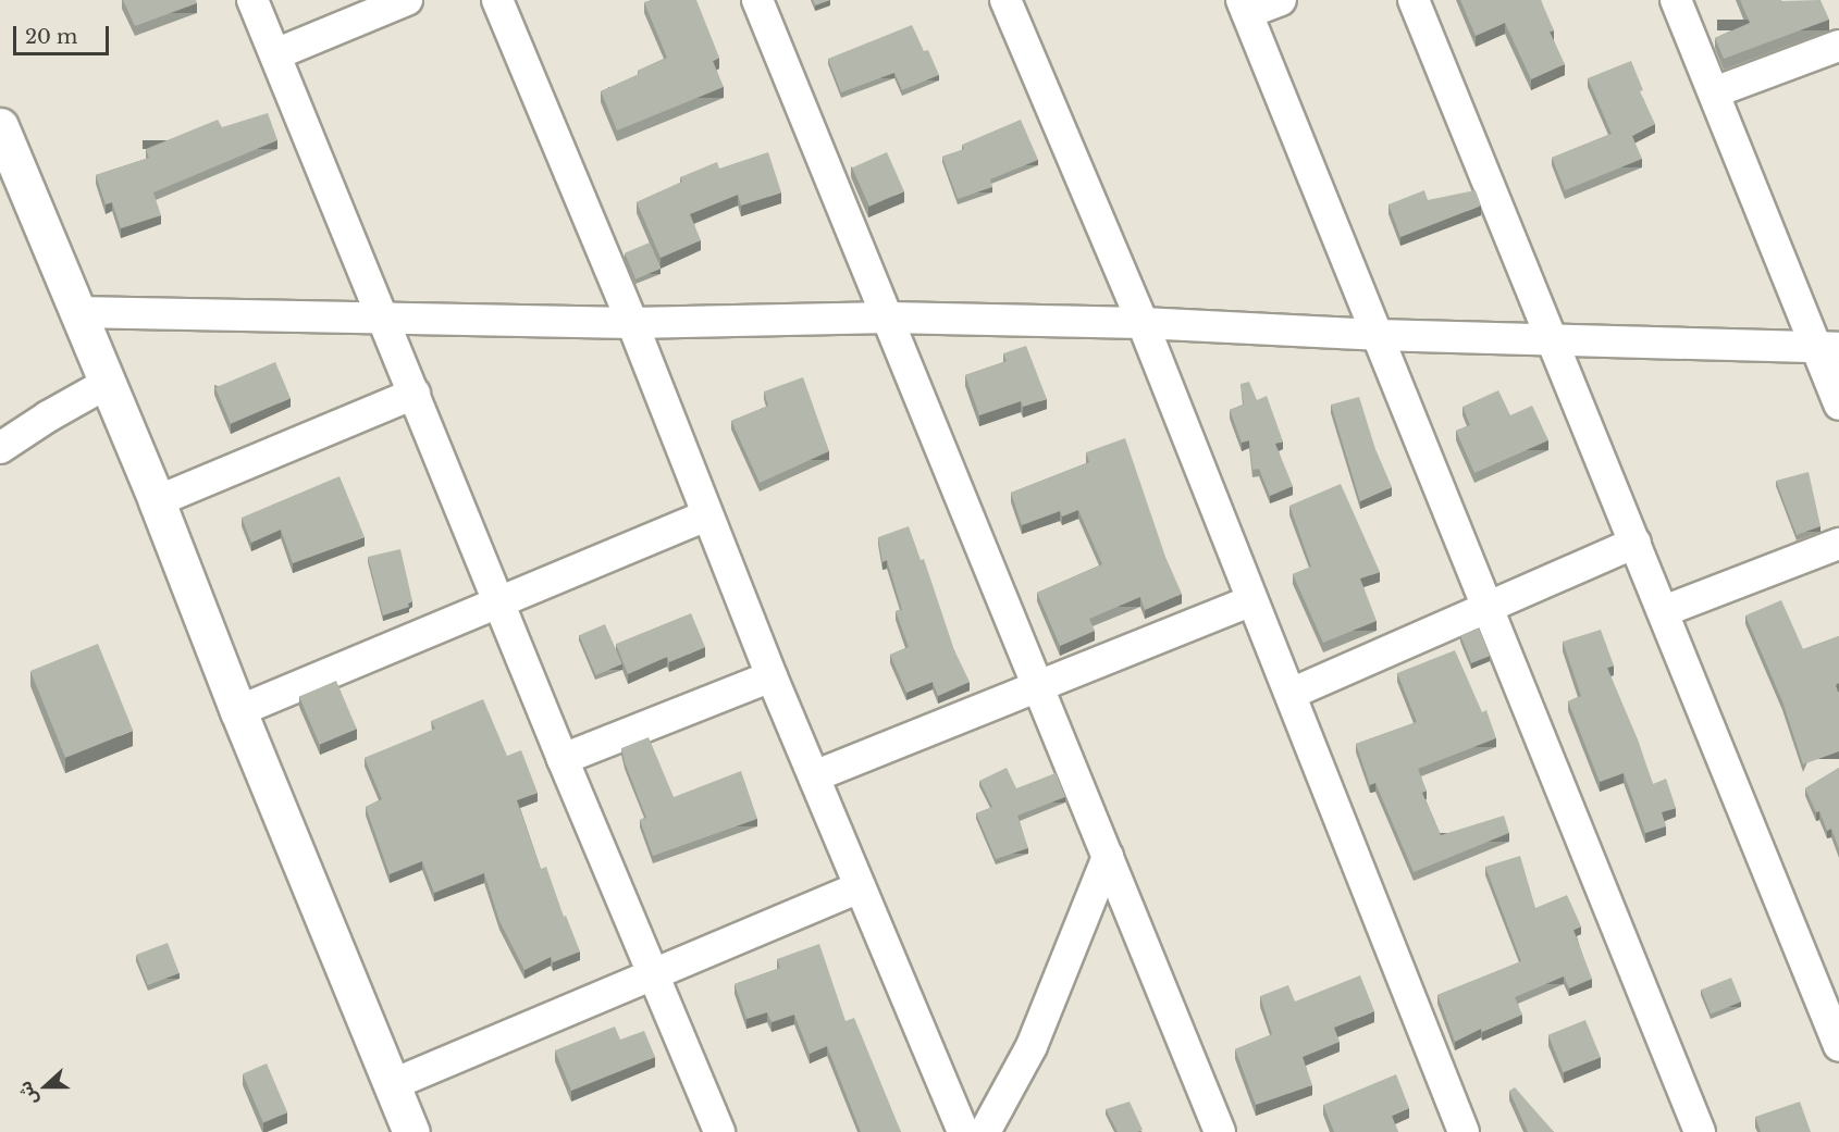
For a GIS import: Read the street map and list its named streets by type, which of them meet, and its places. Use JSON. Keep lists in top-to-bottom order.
{
  "scale_bar": "20 m",
  "north": "left"
}
